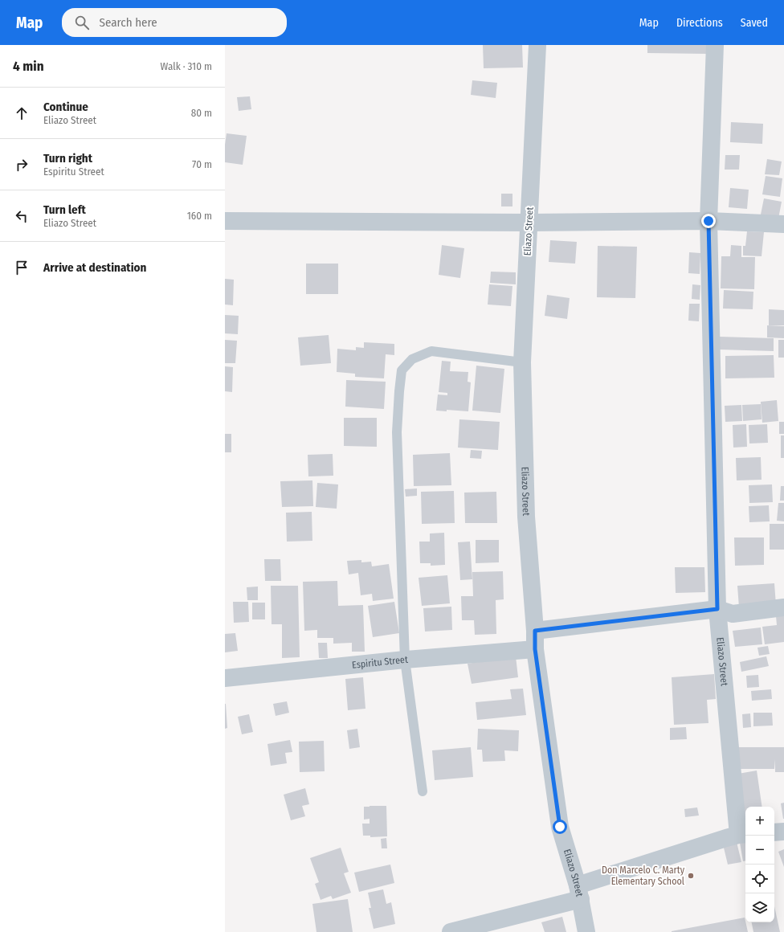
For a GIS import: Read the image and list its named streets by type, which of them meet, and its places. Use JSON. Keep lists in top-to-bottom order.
{
  "streets": {
    "street": ["Eliazo Street", "Espiritu Street"]
  },
  "crossings": [
    ["Eliazo Street", "Espiritu Street"]
  ],
  "places": ["Don Marcelo C. Marty Elementary School"],
  "page": {
    "header": "Map",
    "search": "Search here",
    "nav": ["Map", "Directions", "Saved"],
    "heading": ["4 min", "Walk · 310 m"],
    "list": [
      ["Continue", "Eliazo Street", "80 m"],
      ["Turn right", "Espiritu Street", "70 m"],
      ["Turn left", "Eliazo Street", "160 m"],
      "Arrive at destination"
    ],
    "map_buttons": ["+", "−"]
  }
}
